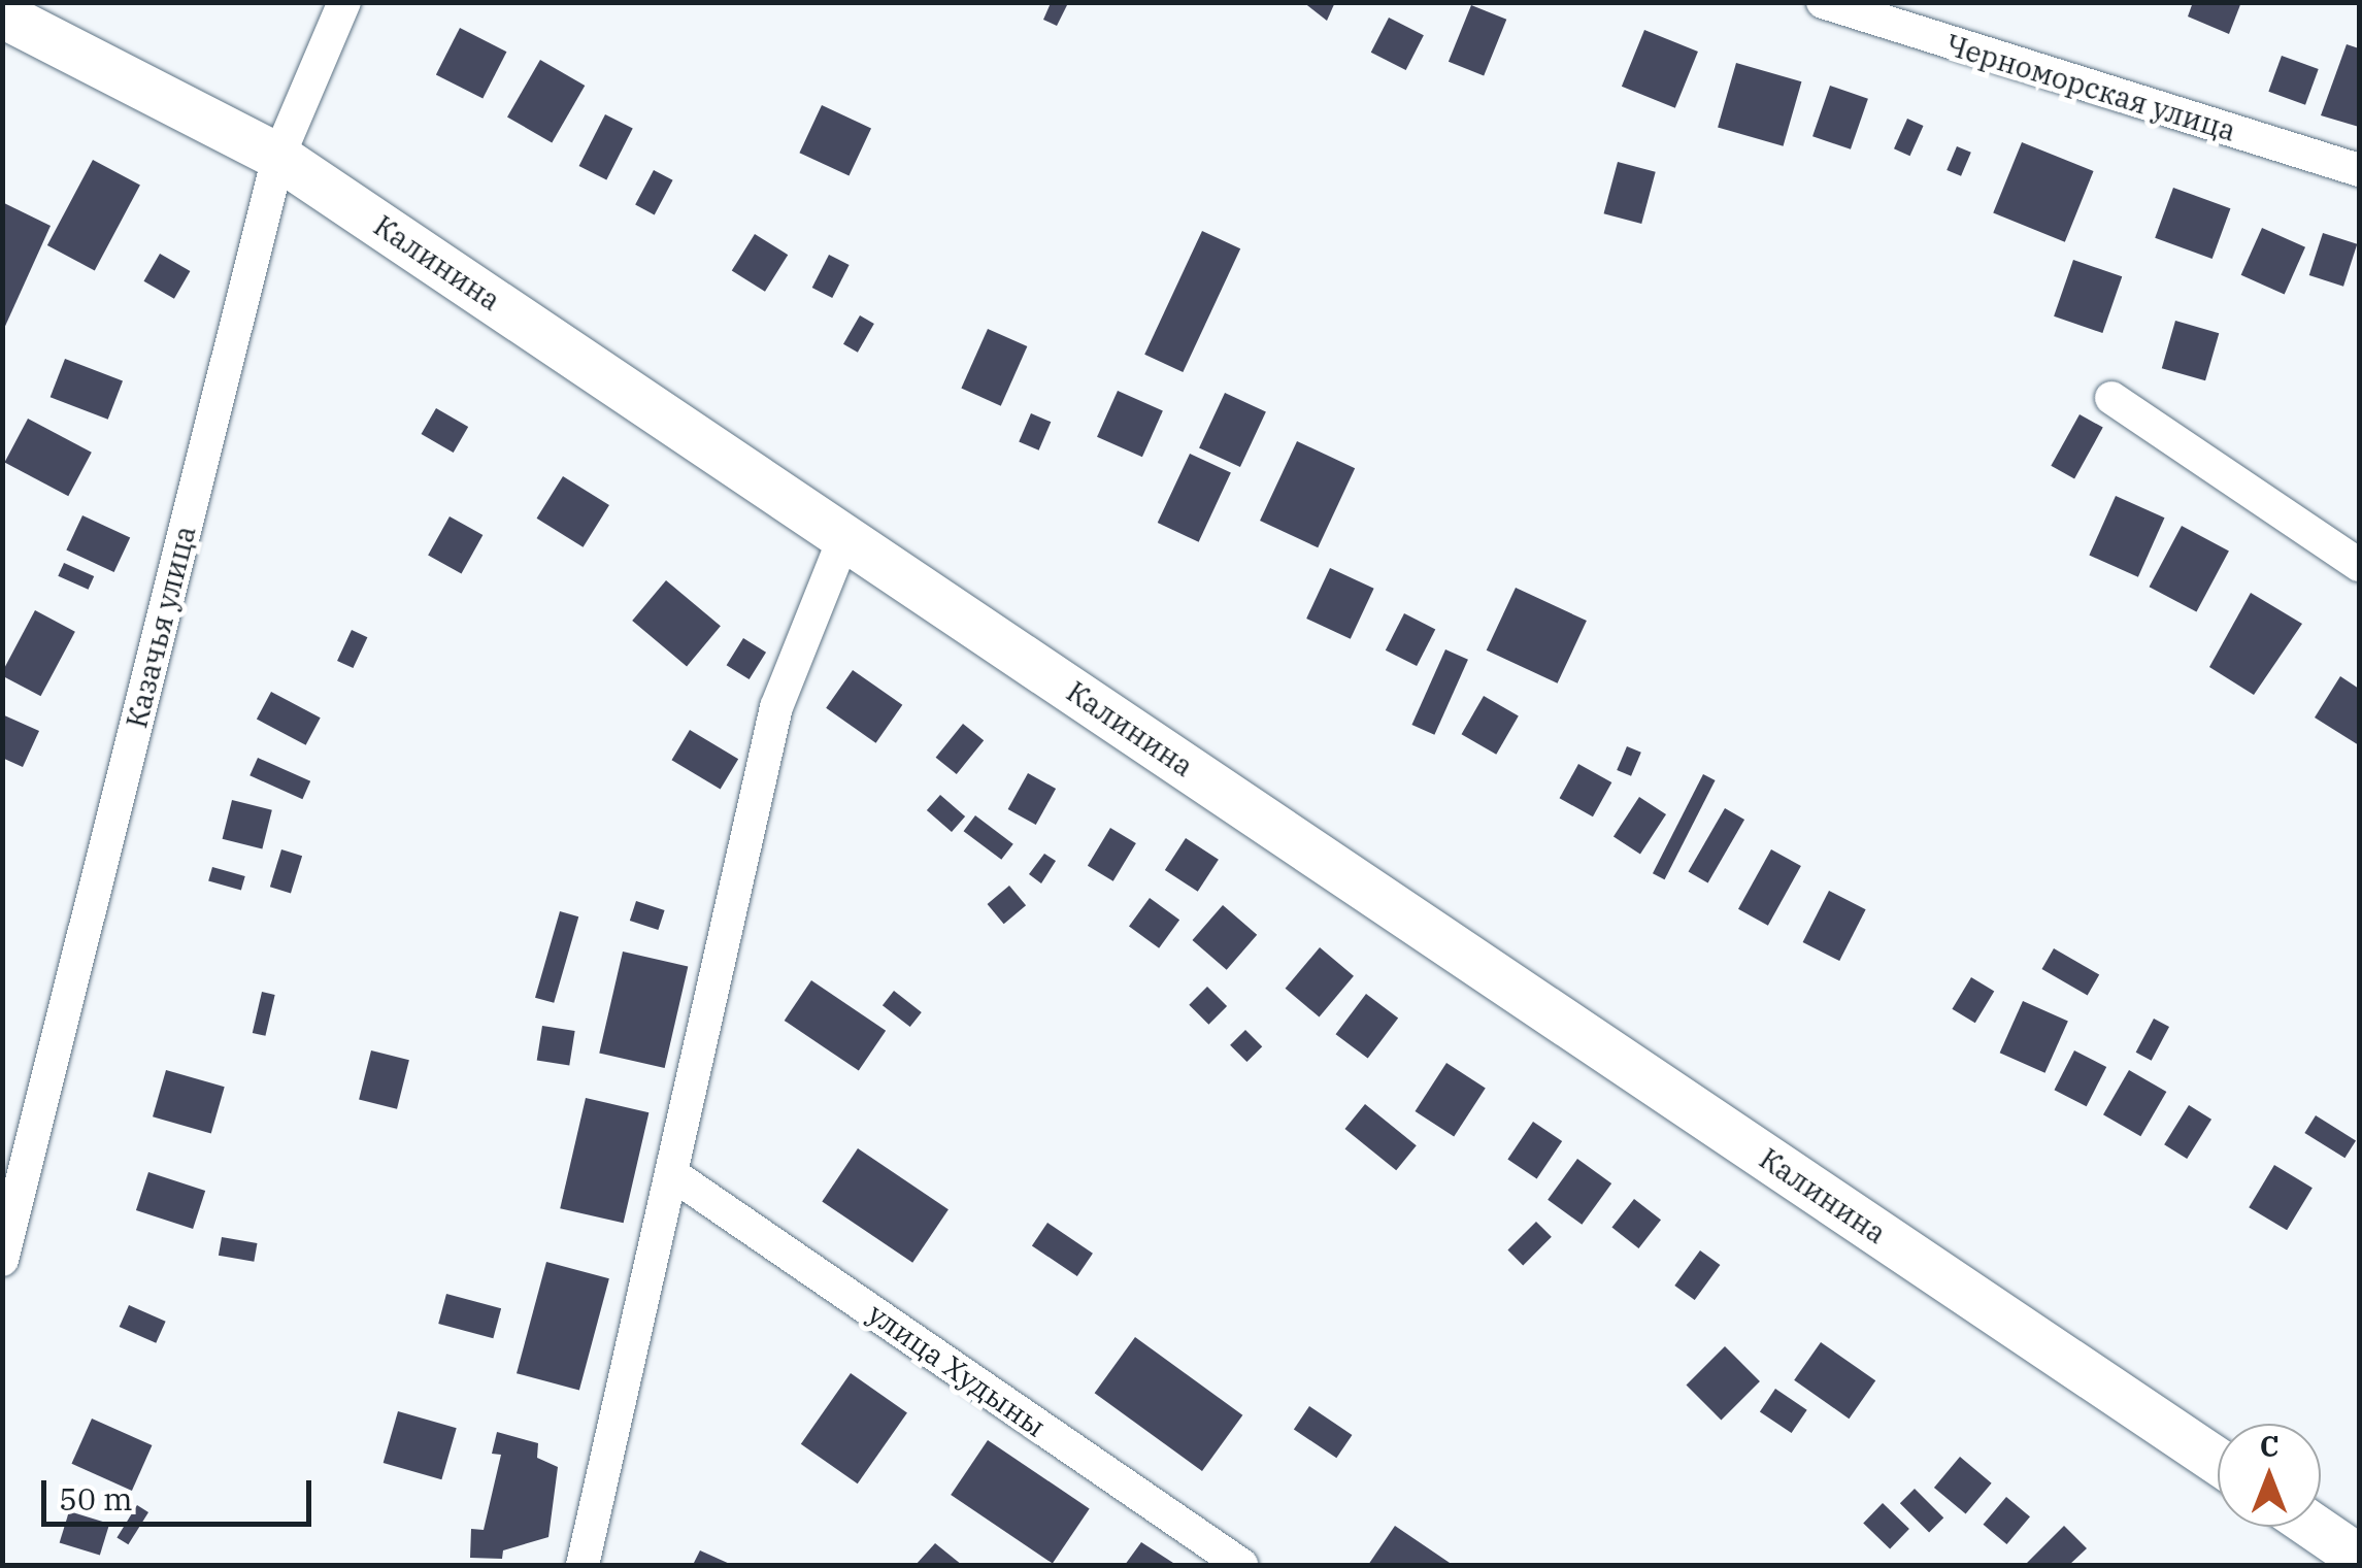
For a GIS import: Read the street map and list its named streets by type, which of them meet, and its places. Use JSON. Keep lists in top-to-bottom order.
{
  "streets": {
    "street": [
      "Черноморская улица",
      "Калинина",
      "Казачья улица",
      "улица Худыны"
    ]
  },
  "crossings": [
    ["Калинина", "Казачья улица"]
  ],
  "scale_bar": "50 m",
  "north": "top"
}
